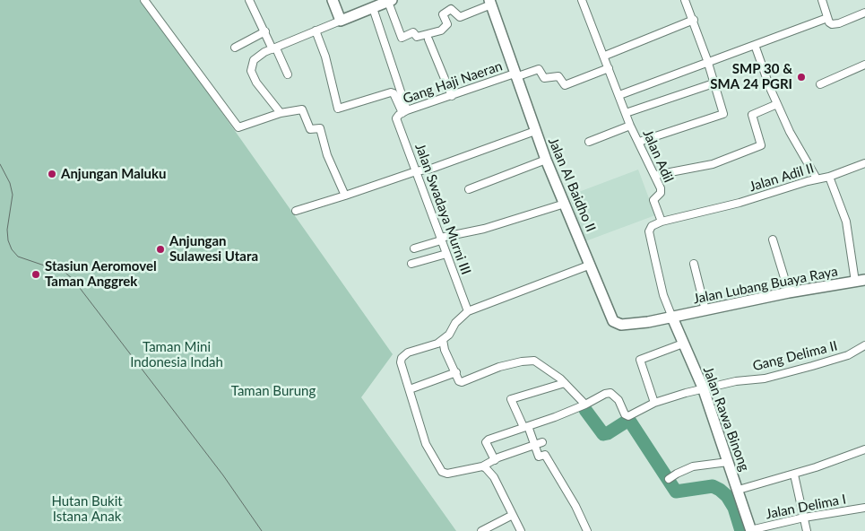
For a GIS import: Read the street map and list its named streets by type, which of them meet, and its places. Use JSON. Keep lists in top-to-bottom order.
{
  "streets": {
    "street": [
      "Gang Haji Naeran",
      "Jalan Adil",
      "Jalan Adil II",
      "Jalan Al Baidho II",
      "Jalan Swadaya Murni III",
      "Jalan Lubang Buaya Raya",
      "Gang Delima II",
      "Jalan Rawa Binong",
      "Jalan Delima I"
    ]
  },
  "crossings": [
    ["Gang Haji Naeran", "Jalan Adil"],
    ["Gang Haji Naeran", "Jalan Al Baidho II"],
    ["Gang Haji Naeran", "Jalan Swadaya Murni III"],
    ["Jalan Adil", "Jalan Adil II"],
    ["Jalan Adil II", "Jalan Lubang Buaya Raya"],
    ["Jalan Al Baidho II", "Jalan Lubang Buaya Raya"],
    ["Jalan Al Baidho II", "Jalan Rawa Binong"],
    ["Jalan Lubang Buaya Raya", "Jalan Rawa Binong"],
    ["Gang Delima II", "Jalan Rawa Binong"],
    ["Jalan Rawa Binong", "Jalan Delima I"]
  ],
  "parks": ["Taman Mini Indonesia Indah", "Taman Burung", "Hutan Bukit Istana Anak"],
  "places": [
    "SMP 30 & SMA 24 PGRI",
    "Anjungan Maluku",
    "Anjungan Sulawesi Utara",
    "Stasiun Aeromovel Taman Anggrek"
  ]
}
